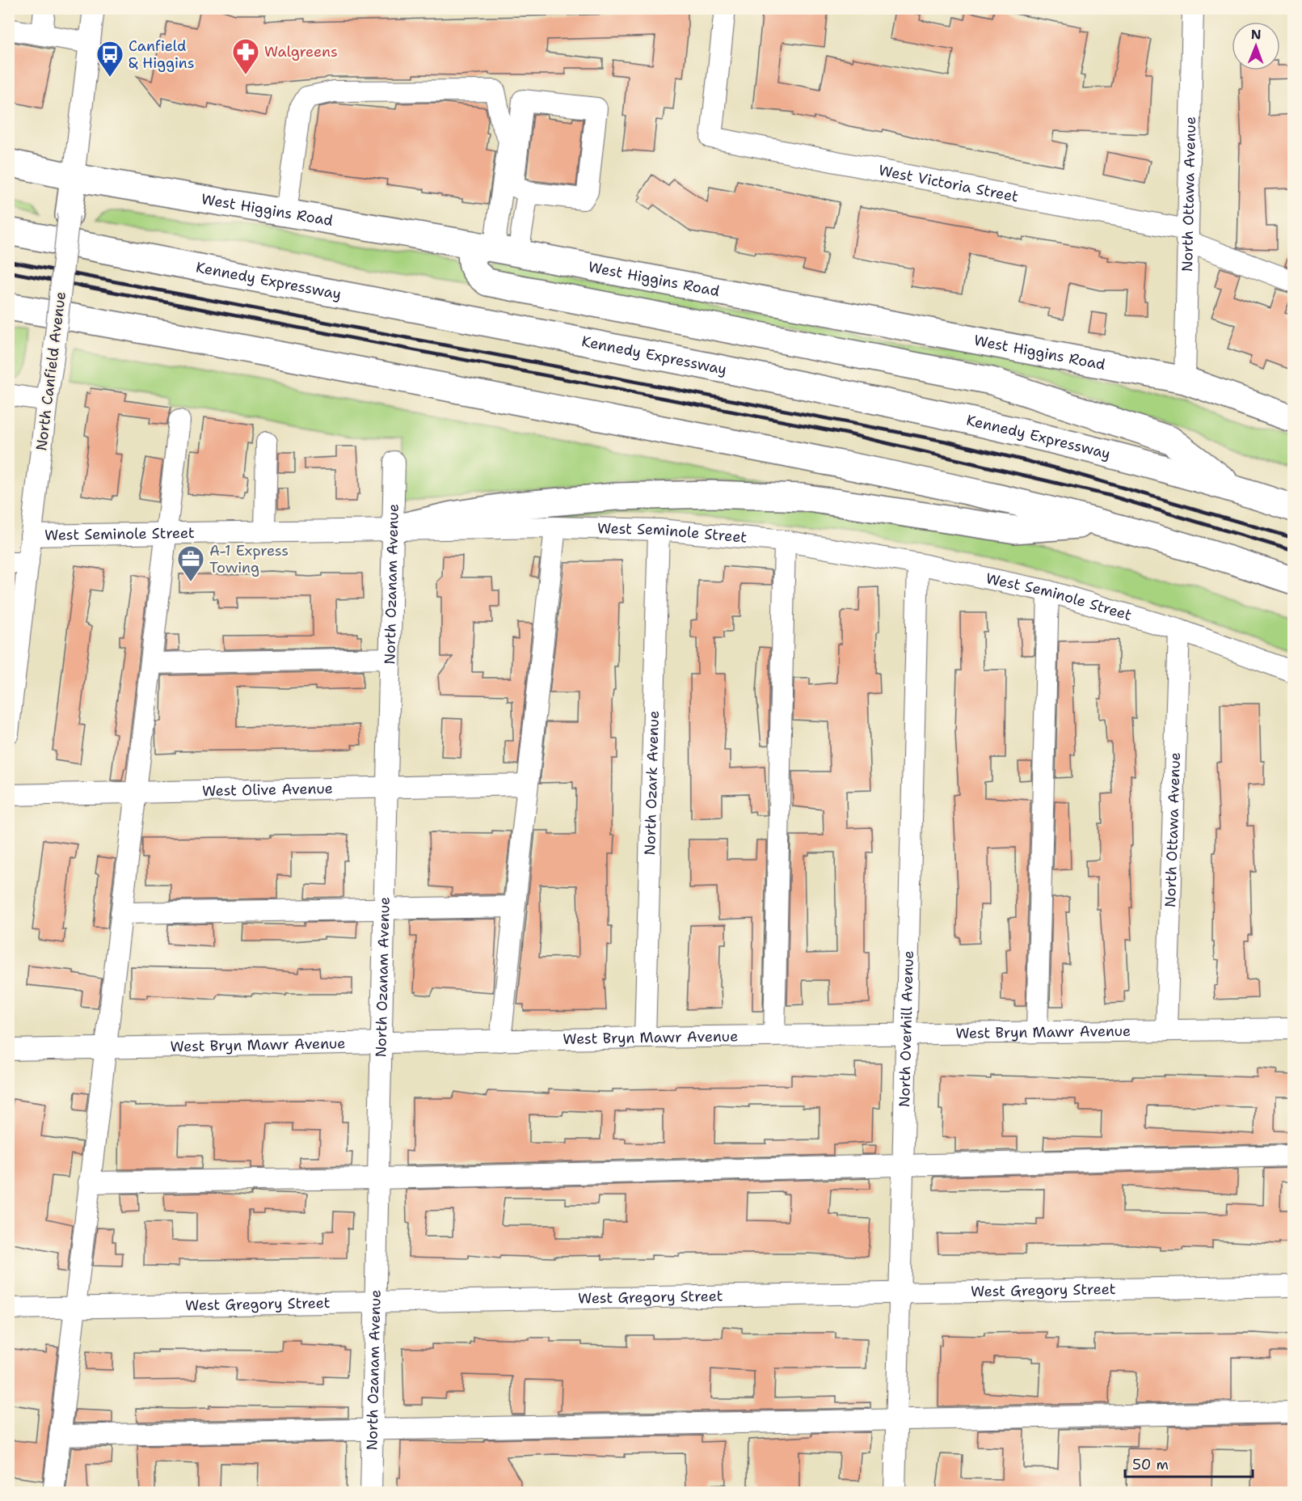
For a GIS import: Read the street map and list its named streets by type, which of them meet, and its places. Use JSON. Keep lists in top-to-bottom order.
{
  "streets": {
    "main road": ["West Higgins Road", "Kennedy Expressway", "North Canfield Avenue"],
    "street": [
      "West Victoria Street",
      "North Ottawa Avenue",
      "West Seminole Street",
      "North Ozanam Avenue",
      "North Ozark Avenue",
      "West Olive Avenue",
      "North Overhill Avenue",
      "West Bryn Mawr Avenue",
      "West Gregory Street"
    ]
  },
  "crossings": [
    ["West Victoria Street", "North Ottawa Avenue"],
    ["North Ottawa Avenue", "West Higgins Road"],
    ["North Ottawa Avenue", "West Seminole Street"],
    ["North Ottawa Avenue", "West Bryn Mawr Avenue"],
    ["West Higgins Road", "North Canfield Avenue"],
    ["North Canfield Avenue", "West Seminole Street"],
    ["West Seminole Street", "North Ozanam Avenue"],
    ["West Seminole Street", "North Ozark Avenue"],
    ["West Seminole Street", "North Overhill Avenue"],
    ["North Ozanam Avenue", "West Olive Avenue"],
    ["North Ozanam Avenue", "West Bryn Mawr Avenue"],
    ["North Ozanam Avenue", "West Gregory Street"],
    ["North Ozark Avenue", "West Bryn Mawr Avenue"],
    ["North Overhill Avenue", "West Bryn Mawr Avenue"],
    ["North Overhill Avenue", "West Gregory Street"]
  ],
  "places": {
    "pharmacy": ["Walgreens"],
    "bus stop": ["Canfield & Higgins"],
    "office": ["A-1 Express Towing"]
  },
  "scale_bar": "50 m",
  "north": "top"
}
